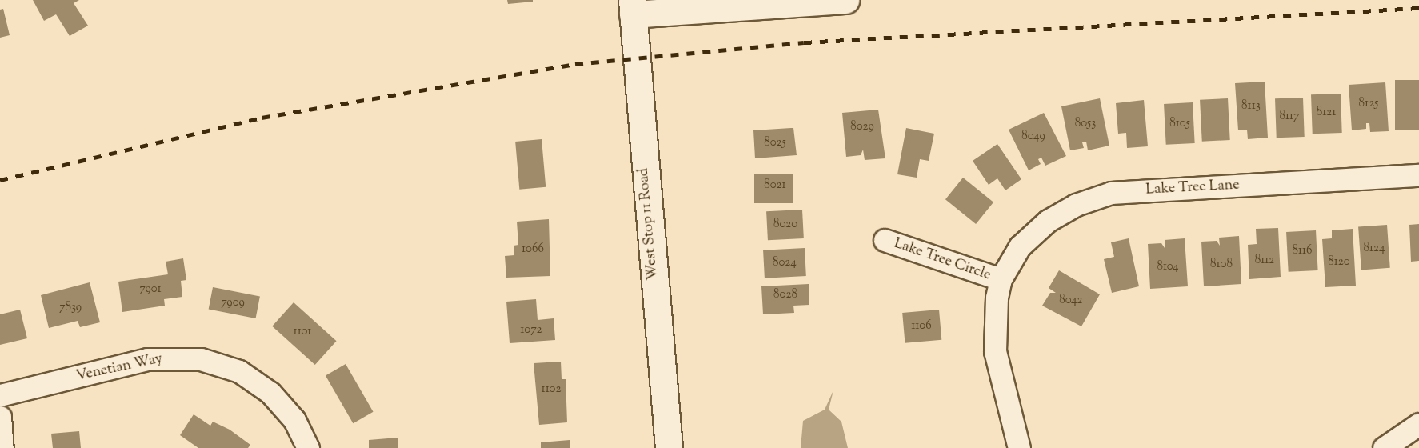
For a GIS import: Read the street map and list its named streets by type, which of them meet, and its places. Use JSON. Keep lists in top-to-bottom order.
{
  "streets": {
    "main road": ["West Stop 11 Road"],
    "street": ["Lake Tree Lane", "Lake Tree Circle", "Venetian Way"]
  },
  "crossings": [
    ["Lake Tree Lane", "Lake Tree Circle"]
  ],
  "house_numbers": [
    "8125",
    "8113",
    "8121",
    "8117",
    "8053",
    "8105",
    "8029",
    "8049",
    "8025",
    "8021",
    "8020",
    "8124",
    "1066",
    "8116",
    "8112",
    "8120",
    "8024",
    "8108",
    "8104",
    "7901",
    "8028",
    "8042",
    "7909",
    "7839",
    "1106",
    "1072",
    "1101",
    "1102"
  ]
}
